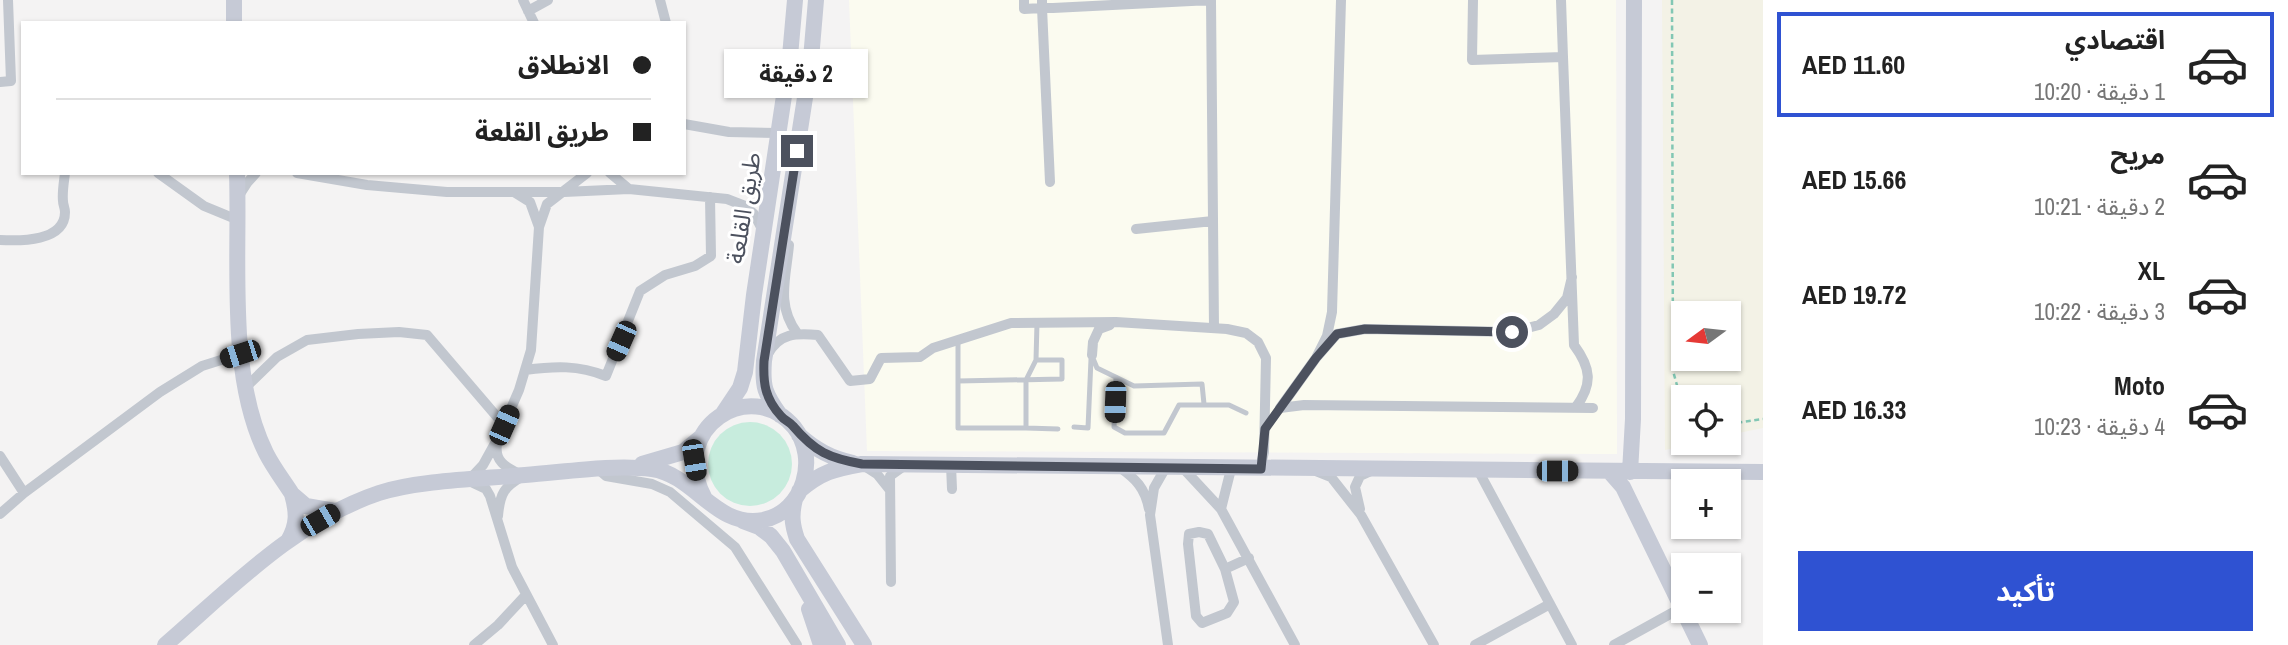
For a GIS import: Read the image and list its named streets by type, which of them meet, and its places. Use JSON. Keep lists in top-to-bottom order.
{
  "streets": {
    "street": ["طريق القلعة"]
  },
  "north": "left",
  "page": {
    "list": [
      {
        "name": "اقتصادي",
        "note": "1 دقيقة · 10:20",
        "value": "AED 11.60"
      },
      {
        "name": "مريح",
        "note": "2 دقيقة · 10:21",
        "value": "AED 15.66"
      },
      {
        "name": "XL",
        "note": "3 دقيقة · 10:22",
        "value": "AED 19.72"
      },
      {
        "name": "Moto",
        "note": "4 دقيقة · 10:23",
        "value": "AED 16.33"
      }
    ],
    "banner": ["الانطلاق", "طريق القلعة"],
    "bubble": "2 دقيقة",
    "map_buttons": ["+", "−"],
    "buttons": "تأكيد"
  }
}
